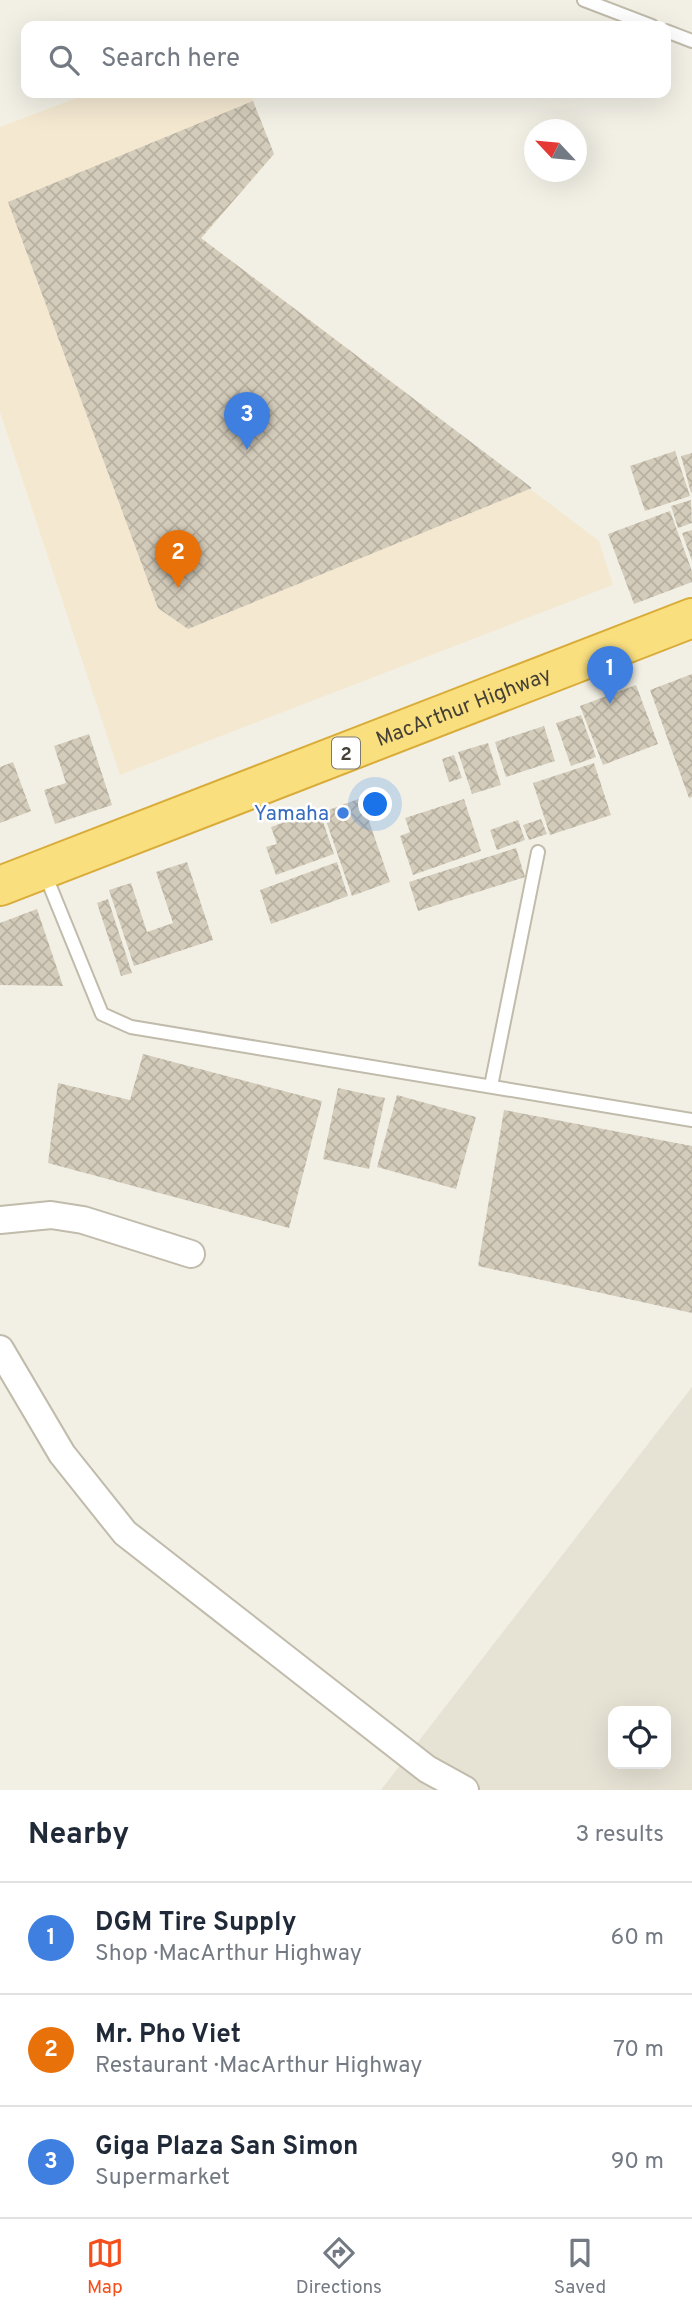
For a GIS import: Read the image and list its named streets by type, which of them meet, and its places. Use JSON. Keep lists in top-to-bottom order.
{
  "streets": {
    "highway": ["MacArthur Highway", "2"]
  },
  "places": ["Yamaha"],
  "north": "top left",
  "page": {
    "search": "Search here",
    "pins": ["3", "2", "1"],
    "heading": ["Nearby", "3 results"],
    "list": [
      {
        "mark": "1",
        "name": "DGM Tire Supply",
        "note": "Shop · MacArthur Highway",
        "value": "60 m"
      },
      {
        "mark": "2",
        "name": "Mr. Pho Viet",
        "note": "Restaurant · MacArthur Highway",
        "value": "70 m"
      },
      {
        "mark": "3",
        "name": "Giga Plaza San Simon",
        "note": "Supermarket",
        "value": "90 m"
      }
    ],
    "nav": ["Map", "Directions", "Saved"]
  }
}
